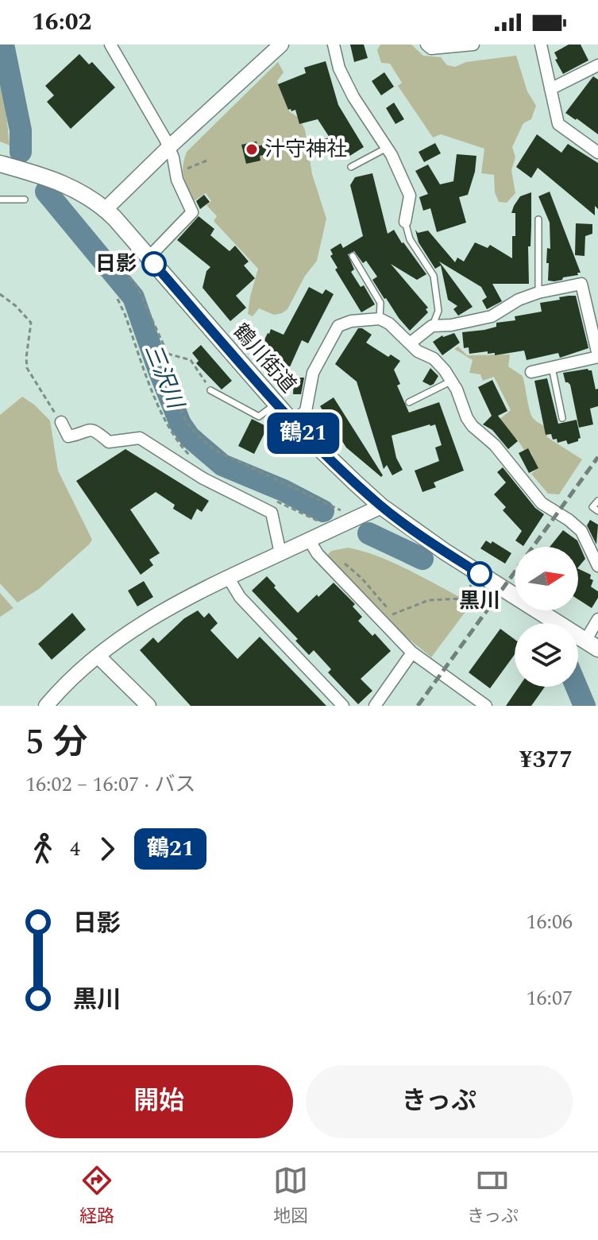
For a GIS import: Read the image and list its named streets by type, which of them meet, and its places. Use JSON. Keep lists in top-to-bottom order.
{
  "streets": {
    "main road": ["鶴川街道"]
  },
  "water": ["三沢川"],
  "places": ["汁守神社", "日影", "黒川"],
  "lines": ["bus line 鶴21"],
  "north": "right",
  "page": {
    "status": "16:02",
    "on_map": "鶴21",
    "heading": ["5 分", "16:02 – 16:07 · バス", "¥377"],
    "legs": ["4", "鶴21"],
    "list": [
      {
        "name": "日影",
        "value": "16:06"
      },
      {
        "name": "黒川",
        "value": "16:07"
      }
    ],
    "buttons": ["開始", "きっぷ"],
    "tabs": ["経路", "地図", "きっぷ"]
  }
}
